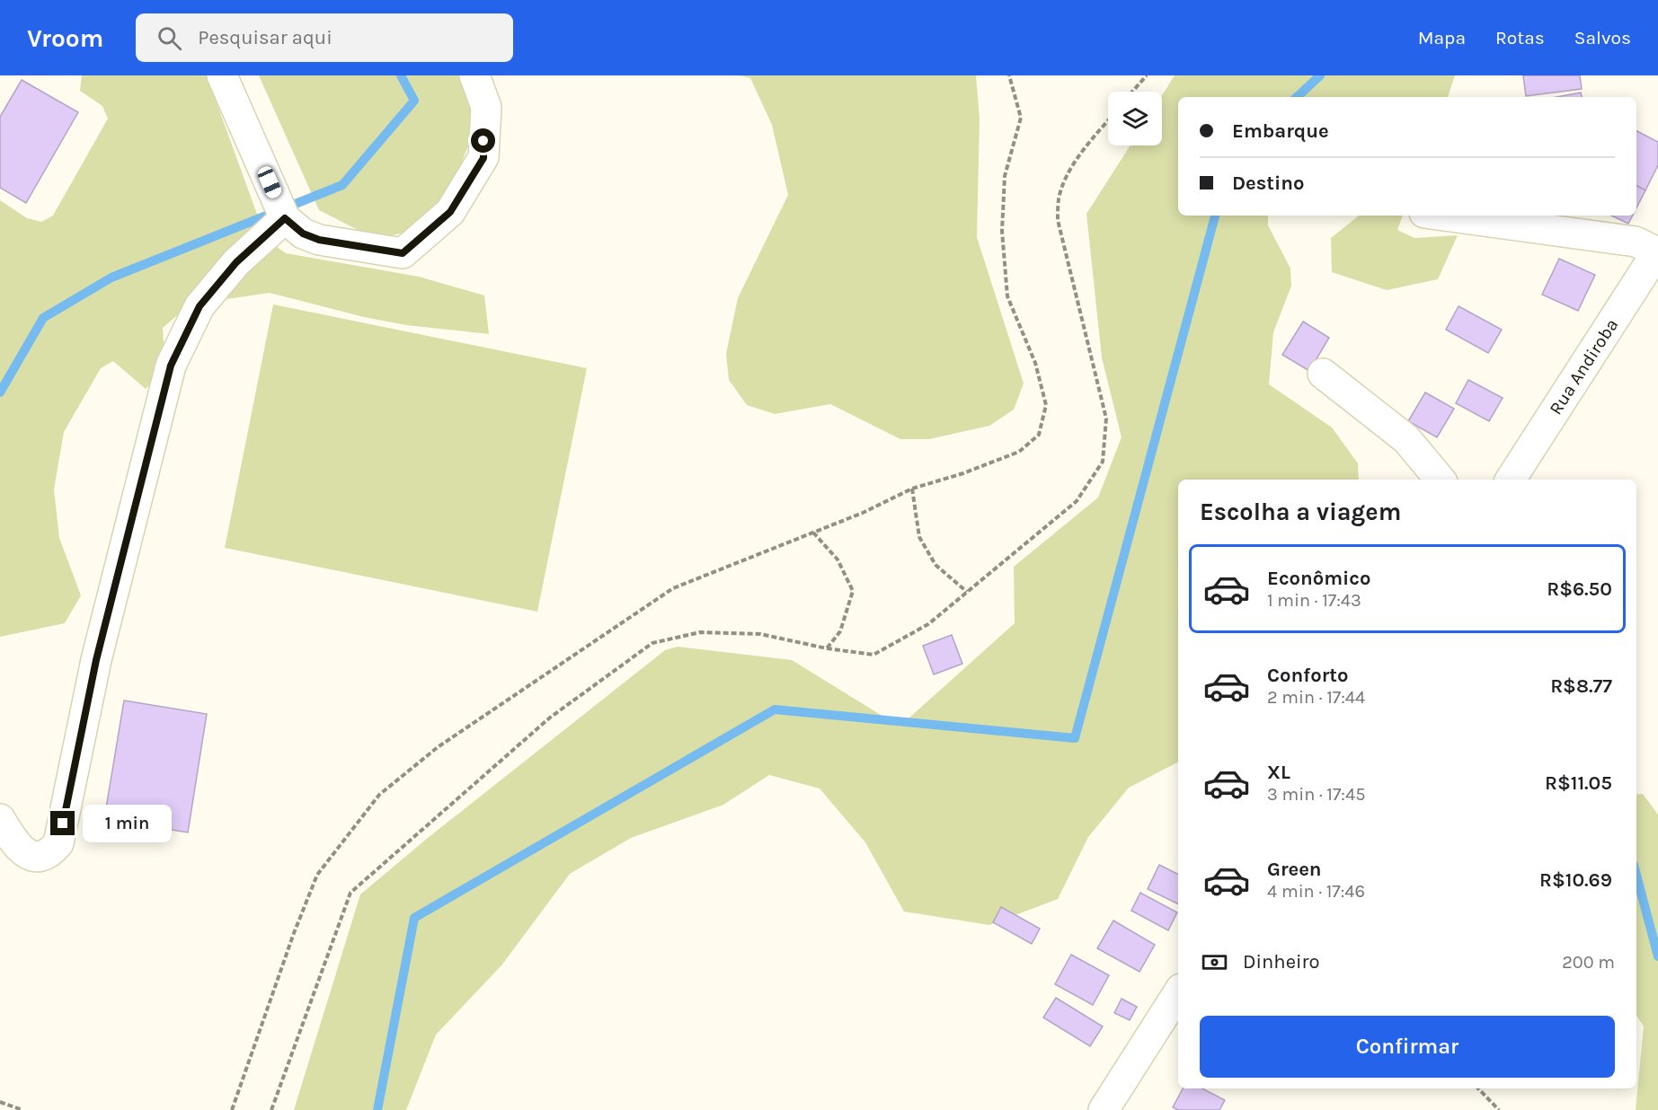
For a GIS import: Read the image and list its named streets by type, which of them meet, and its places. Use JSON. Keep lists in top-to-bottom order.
{
  "streets": {
    "street": ["Rua Andiroba"]
  },
  "page": {
    "header": "Vroom",
    "search": "Pesquisar aqui",
    "nav": ["Mapa", "Rotas", "Salvos"],
    "banner": ["Embarque", "Destino"],
    "heading": "Escolha a viagem",
    "list": [
      {
        "name": "Econômico",
        "note": "1 min · 17:43",
        "value": "R$6.50"
      },
      {
        "name": "Conforto",
        "note": "2 min · 17:44",
        "value": "R$8.77"
      },
      {
        "name": "XL",
        "note": "3 min · 17:45",
        "value": "R$11.05"
      },
      {
        "name": "Green",
        "note": "4 min · 17:46",
        "value": "R$10.69"
      }
    ],
    "bubble": "1 min",
    "pay": ["Dinheiro", "200 m"],
    "buttons": "Confirmar"
  }
}
